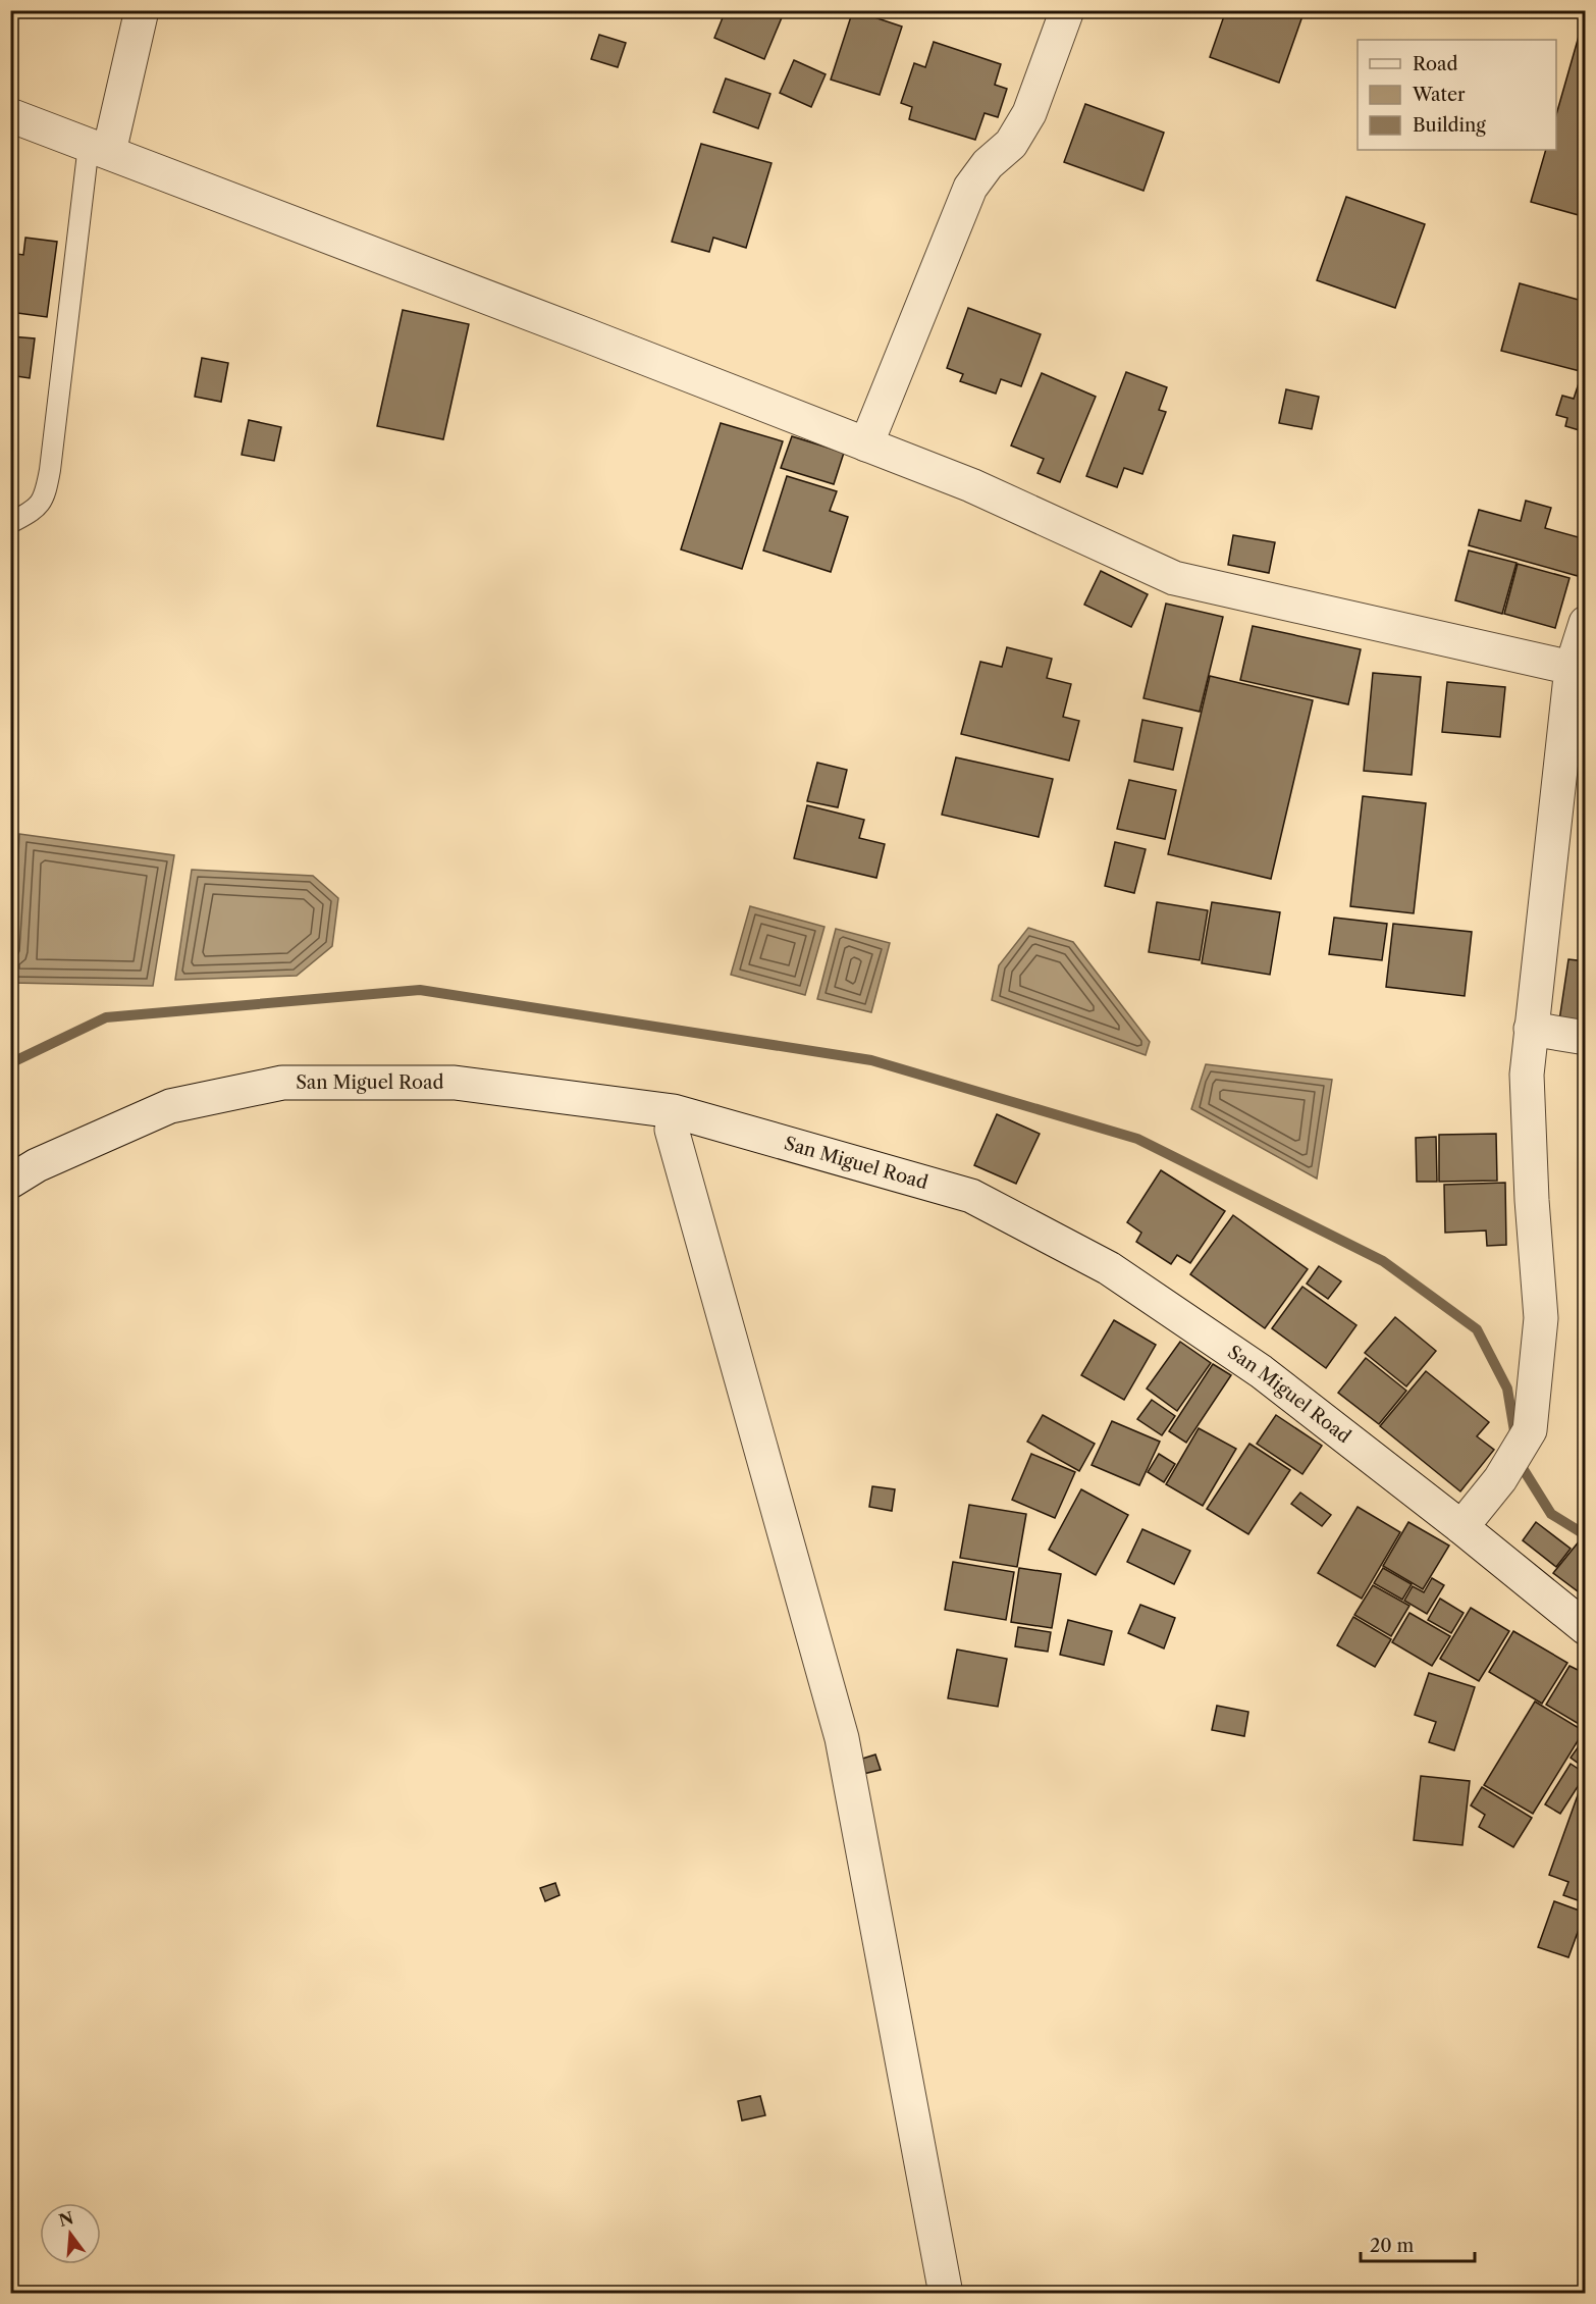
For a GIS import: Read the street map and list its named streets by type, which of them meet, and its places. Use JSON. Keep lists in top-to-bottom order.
{
  "streets": {
    "street": ["San Miguel Road"]
  },
  "legend": ["Road", "Water", "Building"],
  "scale_bar": "20 m",
  "north": "top"
}
